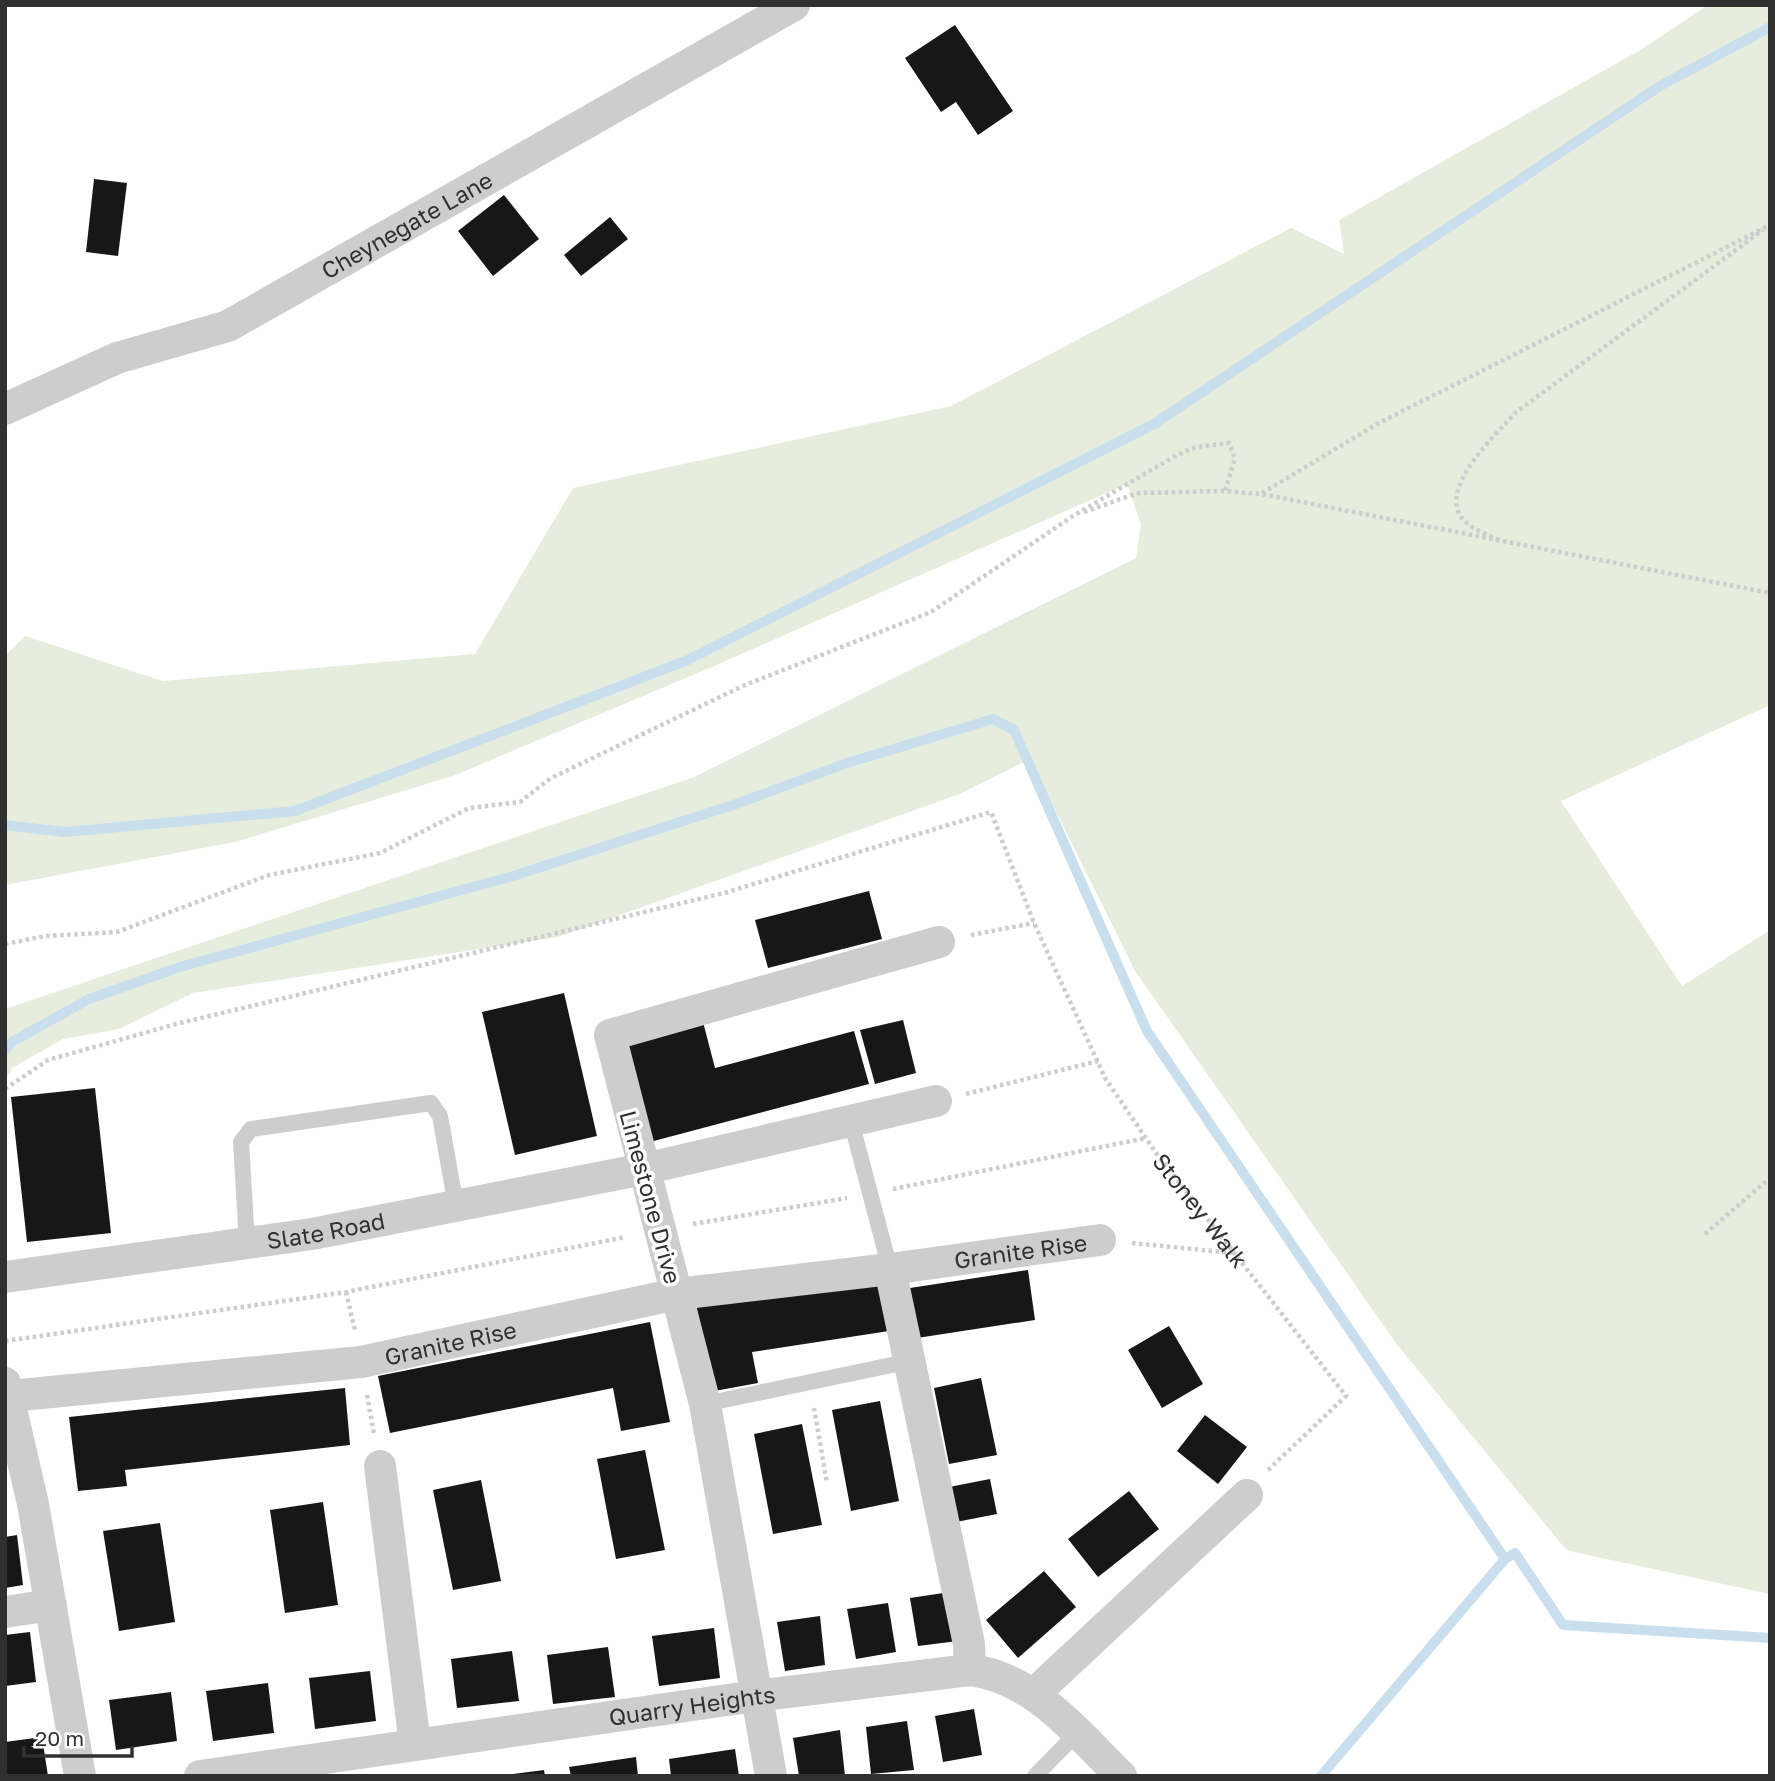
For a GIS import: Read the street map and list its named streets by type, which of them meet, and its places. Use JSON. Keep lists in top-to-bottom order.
{
  "streets": {
    "street": [
      "Cheynegate Lane",
      "Limestone Drive",
      "Slate Road",
      "Granite Rise",
      "Quarry Heights"
    ],
    "path": ["Stoney Walk"]
  },
  "crossings": [
    ["Limestone Drive", "Slate Road"],
    ["Limestone Drive", "Granite Rise"],
    ["Limestone Drive", "Quarry Heights"]
  ],
  "scale_bar": "20 m"
}
